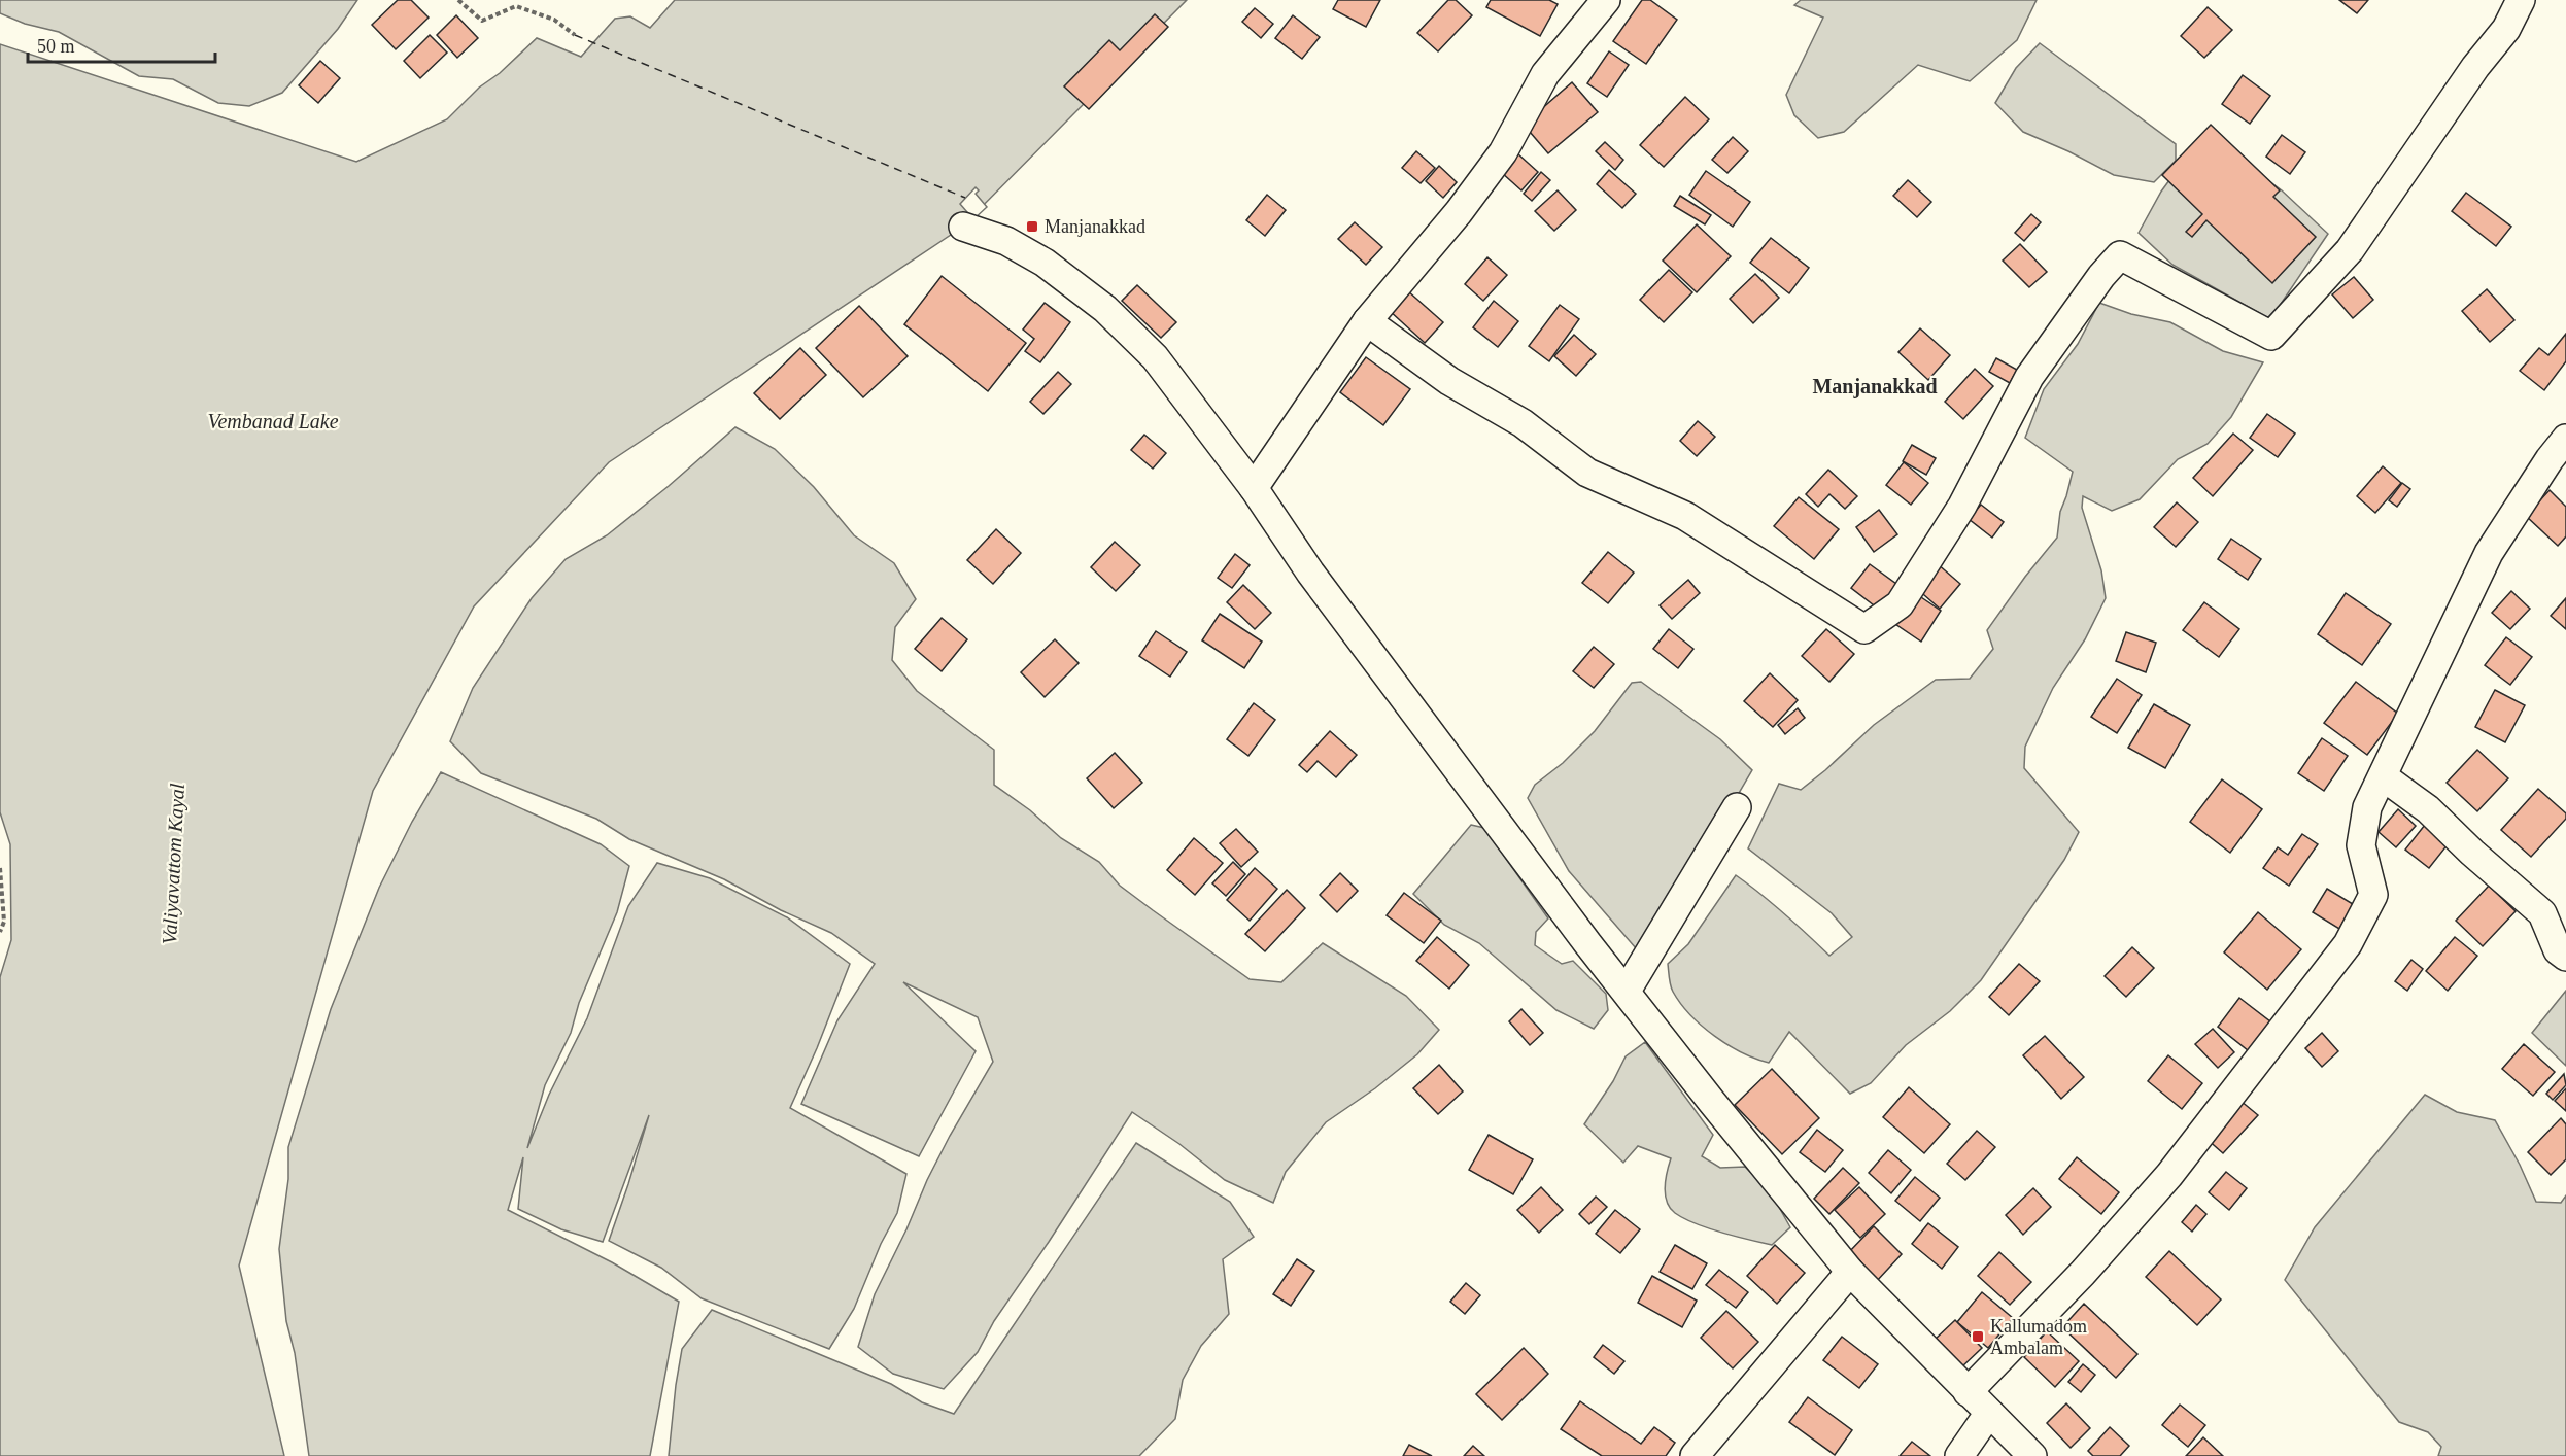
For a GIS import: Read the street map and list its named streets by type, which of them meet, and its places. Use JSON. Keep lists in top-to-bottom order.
{
  "districts": ["Manjanakkad"],
  "water": ["Vembanad Lake", "Valiyavattom Kayal"],
  "places": {
    "transit": ["Manjanakkad", "Kallumadom Ambalam"]
  },
  "scale_bar": "50 m"
}
